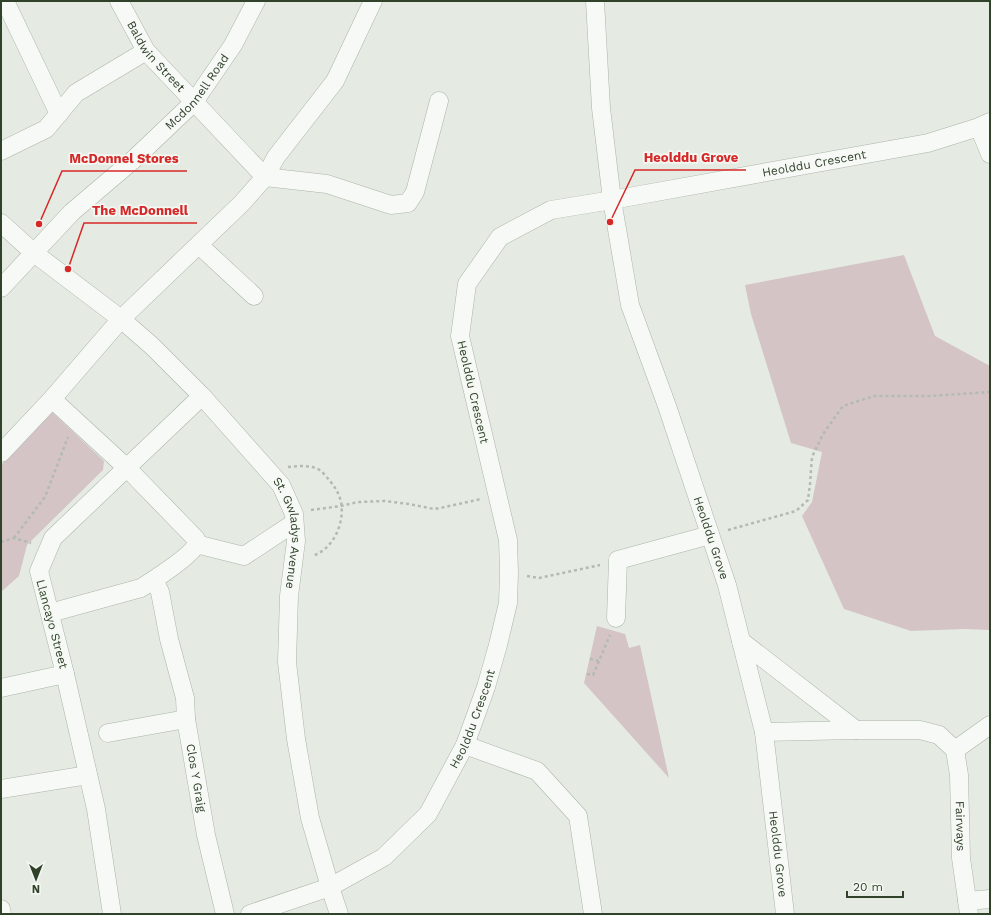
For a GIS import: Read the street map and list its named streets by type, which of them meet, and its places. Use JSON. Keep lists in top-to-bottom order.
{
  "streets": {
    "street": [
      "Baldwin Street",
      "Mcdonnell Road",
      "Heolddu Crescent",
      "St. Gwladys Avenue",
      "Heolddu Grove",
      "Llancayo Street",
      "Clos Y Graig",
      "Fairways"
    ]
  },
  "crossings": [
    ["Baldwin Street", "Mcdonnell Road"],
    ["Mcdonnell Road", "St. Gwladys Avenue"],
    ["Heolddu Crescent", "St. Gwladys Avenue"],
    ["Heolddu Crescent", "Heolddu Grove"],
    ["St. Gwladys Avenue", "Llancayo Street"]
  ],
  "places": ["Heolddu Grove", "McDonnel Stores", "The McDonnell"],
  "scale_bar": "20 m",
  "north": "bottom"
}
